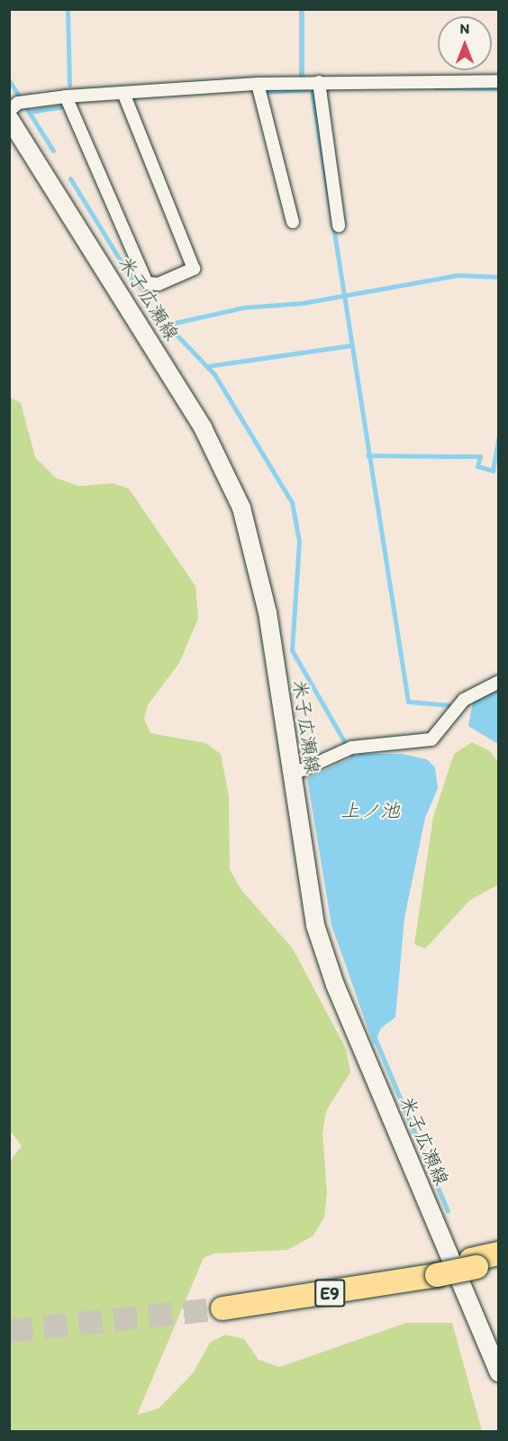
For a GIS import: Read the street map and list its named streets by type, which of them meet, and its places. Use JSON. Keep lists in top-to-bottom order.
{
  "streets": {
    "highway": ["E9"],
    "main road": ["米子広瀬線"]
  },
  "water": ["上ノ池"],
  "north": "top"
}
